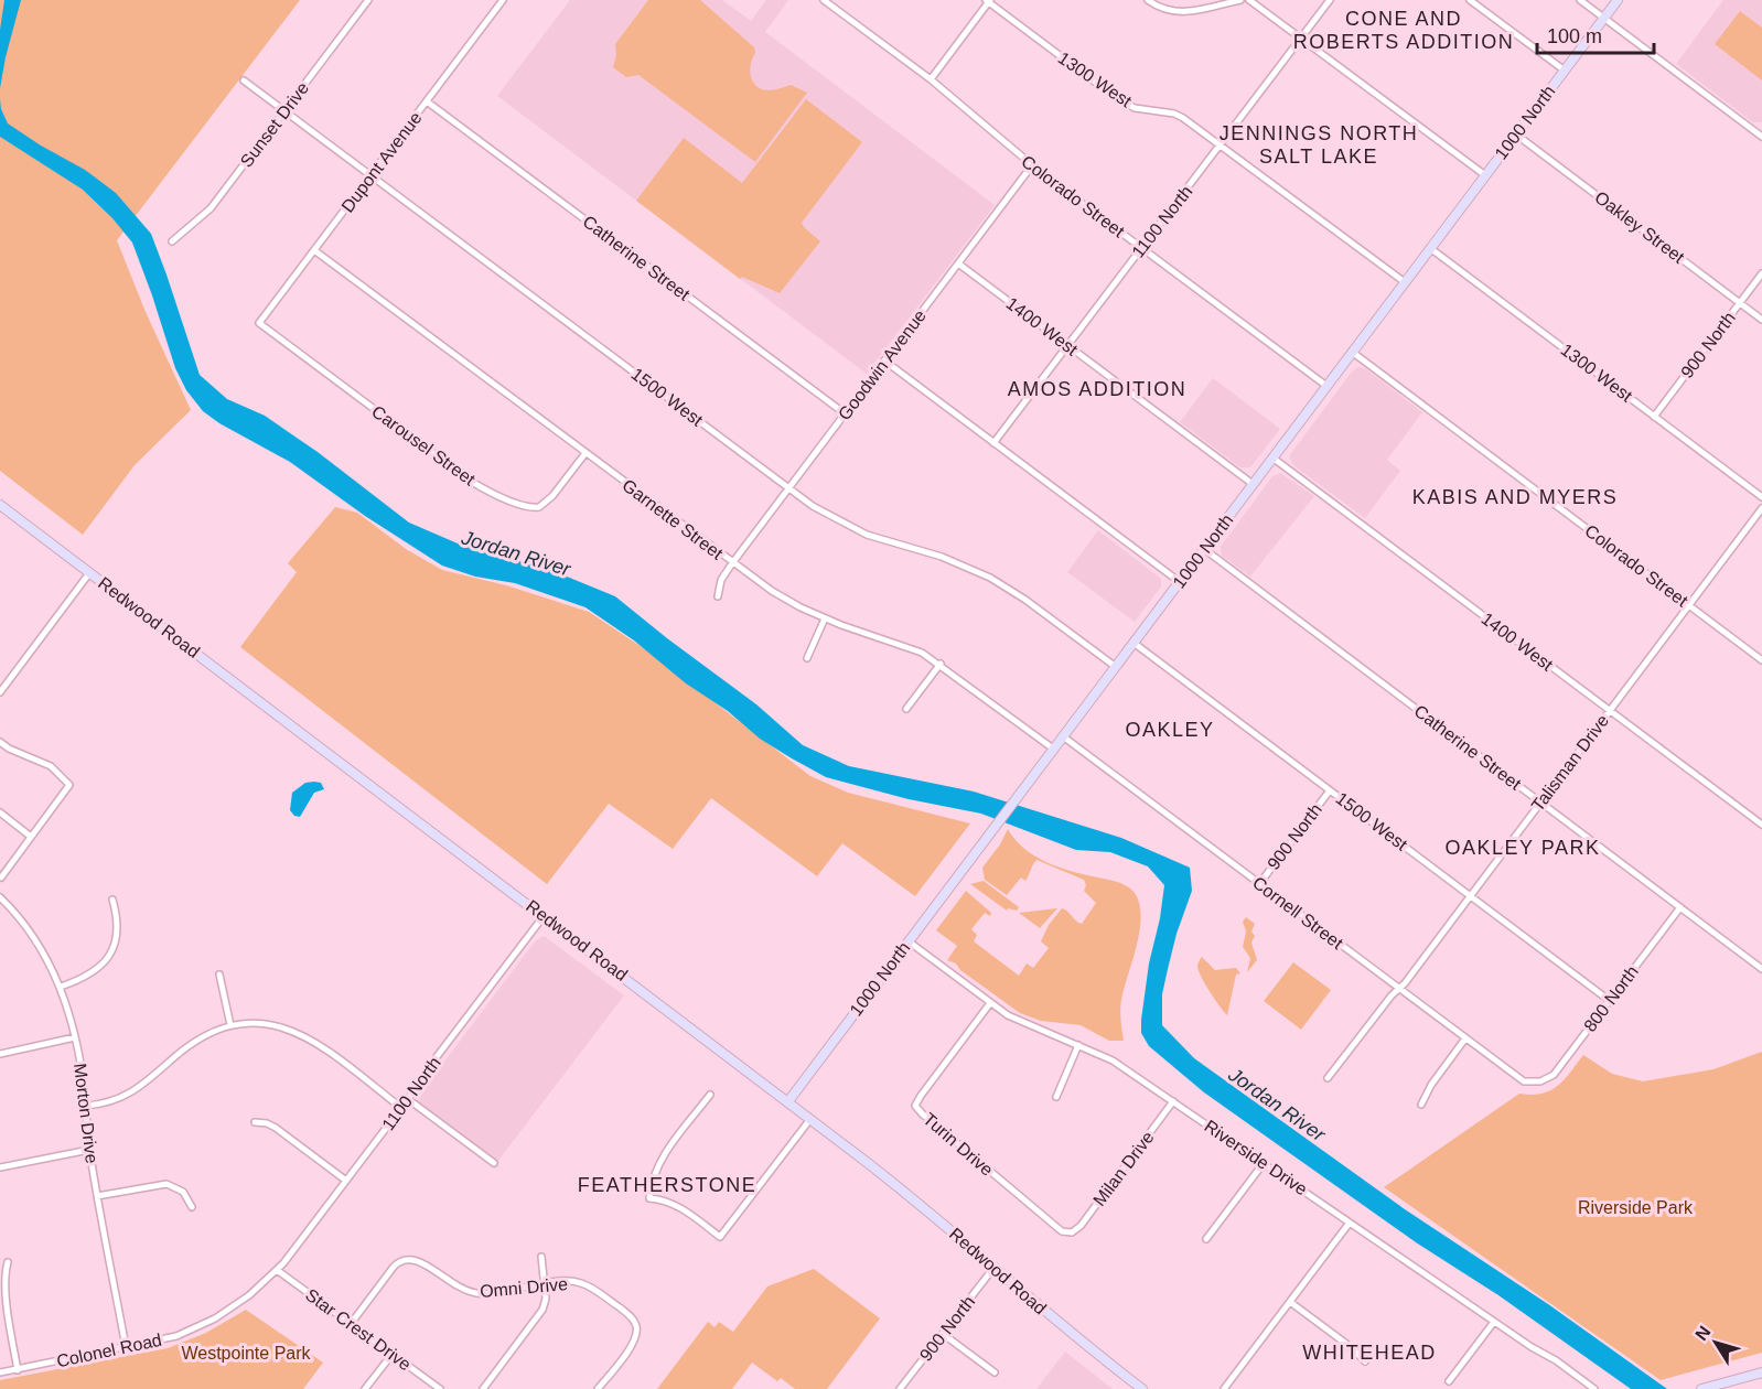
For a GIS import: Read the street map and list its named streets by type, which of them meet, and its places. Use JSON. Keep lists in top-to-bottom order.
{
  "streets": {
    "main road": ["1000 North", "Redwood Road"],
    "street": [
      "1300 West",
      "Sunset Drive",
      "Dupont Avenue",
      "Colorado Street",
      "1100 North",
      "Oakley Street",
      "Catherine Street",
      "1400 West",
      "900 North",
      "Goodwin Avenue",
      "1500 West",
      "Carousel Street",
      "Garnette Street",
      "Talisman Drive",
      "Cornell Street",
      "800 North",
      "Morton Drive",
      "Turin Drive",
      "Riverside Drive",
      "Milan Drive",
      "Omni Drive",
      "Star Crest Drive",
      "Colonel Road"
    ]
  },
  "crossings": [
    ["1300 West", "1000 North"],
    ["1300 West", "1100 North"],
    ["1300 West", "900 North"],
    ["1000 North", "Colorado Street"],
    ["1000 North", "Oakley Street"],
    ["1000 North", "Catherine Street"],
    ["1000 North", "1400 West"],
    ["1000 North", "1500 West"],
    ["1000 North", "Garnette Street"],
    ["1000 North", "Redwood Road"],
    ["1000 North", "Cornell Street"],
    ["1000 North", "Riverside Drive"],
    ["Sunset Drive", "1500 West"],
    ["Dupont Avenue", "Catherine Street"],
    ["Dupont Avenue", "1500 West"],
    ["Dupont Avenue", "Carousel Street"],
    ["Dupont Avenue", "Garnette Street"],
    ["Colorado Street", "1100 North"],
    ["Colorado Street", "Goodwin Avenue"],
    ["Colorado Street", "Talisman Drive"],
    ["1100 North", "1400 West"],
    ["1100 North", "Redwood Road"],
    ["1100 North", "Star Crest Drive"],
    ["1100 North", "Colonel Road"],
    ["Oakley Street", "900 North"],
    ["Catherine Street", "Goodwin Avenue"],
    ["Catherine Street", "Talisman Drive"],
    ["Catherine Street", "800 North"],
    ["1400 West", "Goodwin Avenue"],
    ["1400 West", "Talisman Drive"],
    ["900 North", "1500 West"],
    ["900 North", "Redwood Road"],
    ["900 North", "Cornell Street"],
    ["Goodwin Avenue", "1500 West"],
    ["Goodwin Avenue", "Garnette Street"],
    ["1500 West", "Talisman Drive"],
    ["1500 West", "800 North"],
    ["Carousel Street", "Garnette Street"],
    ["Talisman Drive", "Cornell Street"],
    ["Cornell Street", "800 North"],
    ["Morton Drive", "Colonel Road"],
    ["Turin Drive", "Riverside Drive"],
    ["Turin Drive", "Milan Drive"],
    ["Riverside Drive", "Milan Drive"],
    ["Omni Drive", "Star Crest Drive"],
    ["Star Crest Drive", "Colonel Road"]
  ],
  "districts": [
    "CONE AND ROBERTS ADDITION",
    "JENNINGS NORTH SALT LAKE",
    "AMOS ADDITION",
    "KABIS AND MYERS",
    "OAKLEY",
    "OAKLEY PARK",
    "FEATHERSTONE",
    "WHITEHEAD"
  ],
  "water": ["Jordan River"],
  "parks": ["Riverside Park", "Westpointe Park"],
  "scale_bar": "100 m",
  "north": "top left"
}
